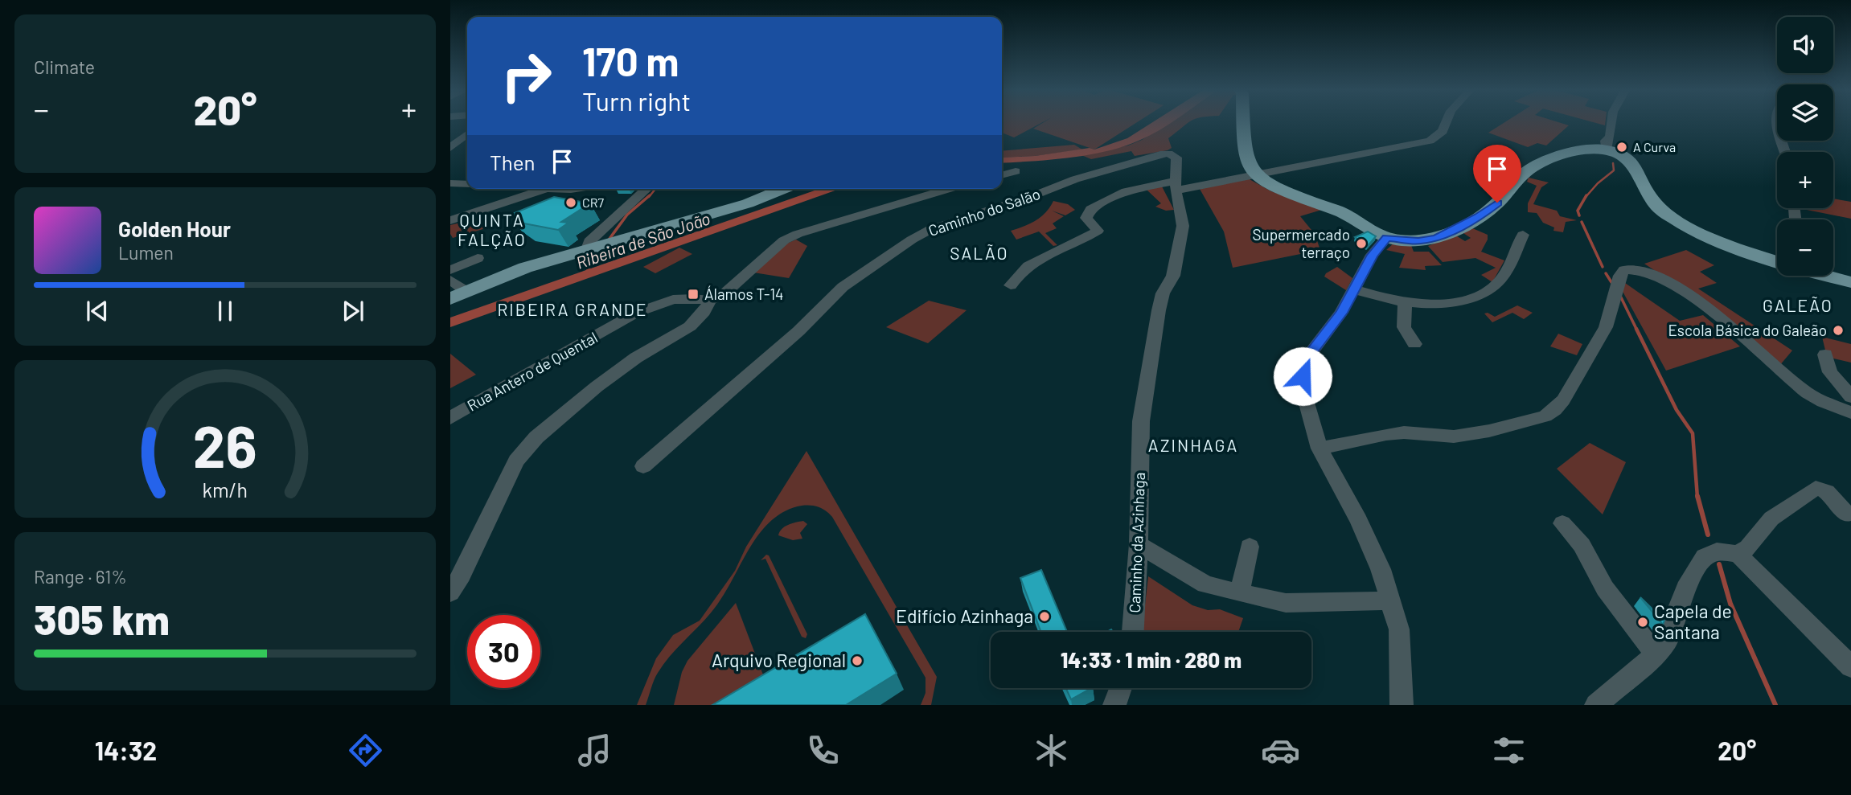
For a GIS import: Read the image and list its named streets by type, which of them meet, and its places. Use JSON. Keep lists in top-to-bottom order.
{
  "streets": {
    "street": ["Caminho do Salão", "Rua Antero de Quental", "Caminho da Azinhaga"]
  },
  "crossings": [
    ["Caminho do Salão", "Caminho da Azinhaga"]
  ],
  "districts": [
    "QUINTA FALÇÃO",
    "SALÃO",
    "GALEÃO",
    "RIBEIRA GRANDE",
    "AZINHAGA"
  ],
  "water": ["Ribeira de São João"],
  "places": {
    "other": [
      "A Curva",
      "CR7",
      "Supermercado terraço",
      "Escola Básica do Galeão",
      "Edifício Azinhaga",
      "Capela de Santana",
      "Arquivo Regional"
    ],
    "transit": ["Álamos T-14"]
  },
  "page": {
    "tile": [
      "Climate",
      ["Range · 61%", "305 km"]
    ],
    "map_buttons": ["+", "−"],
    "turn": ["170 m", "Turn right"],
    "heat": ["−", "20°", "+"],
    "then": "Then",
    "song": ["Golden Hour", "Lumen"],
    "limit": "30",
    "trip": "14:33 · 1 min · 280 m",
    "tabs": ["14:32", "20°"],
    "gauge": ["26", "km/h"]
  }
}
